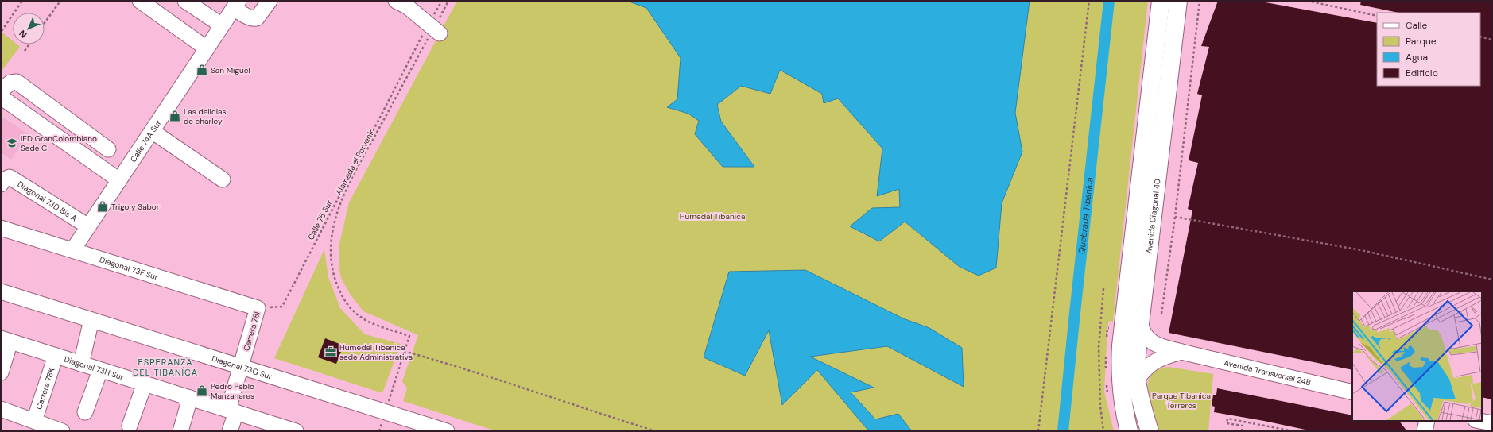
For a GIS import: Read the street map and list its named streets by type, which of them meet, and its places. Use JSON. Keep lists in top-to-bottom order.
{
  "streets": {
    "main road": ["Avenida Diagonal 40"],
    "street": [
      "Calle 74A Sur",
      "Diagonal 73D Bis A",
      "Diagonal 73F Sur",
      "Carrera 78I",
      "Diagonal 73G Sur",
      "Diagonal 73H Sur",
      "Avenida Transversal 24B",
      "Carrera 78K"
    ],
    "path": ["Alameda el Porvenir", "Calle 75 Sur"]
  },
  "crossings": [
    ["Calle 74A Sur", "Diagonal 73D Bis A"],
    ["Calle 74A Sur", "Diagonal 73F Sur"],
    ["Alameda el Porvenir", "Calle 75 Sur"],
    ["Alameda el Porvenir", "Diagonal 73G Sur"],
    ["Avenida Diagonal 40", "Avenida Transversal 24B"],
    ["Calle 75 Sur", "Diagonal 73F Sur"],
    ["Calle 75 Sur", "Carrera 78I"],
    ["Diagonal 73F Sur", "Carrera 78I"],
    ["Carrera 78I", "Diagonal 73G Sur"],
    ["Carrera 78I", "Diagonal 73H Sur"],
    ["Diagonal 73H Sur", "Carrera 78K"]
  ],
  "districts": ["ESPERANZA DEL TIBANÍCA"],
  "water": ["Quebrada Tibaníca"],
  "parks": ["Humedal Tibanica", "Parque Tibanica Terreros"],
  "places": {
    "shop": [
      "San Miguel",
      "Las delicias de charley",
      "Trigo y Sabor",
      "Pedro Pablo Manzanares"
    ],
    "school or university": ["IED GranColombiano Sede C"],
    "office": ["Humedal Tibanica sede Administrativa"]
  },
  "legend": [
    "Calle",
    "Parque",
    "Agua",
    "Edificio"
  ],
  "north": "bottom left"
}
